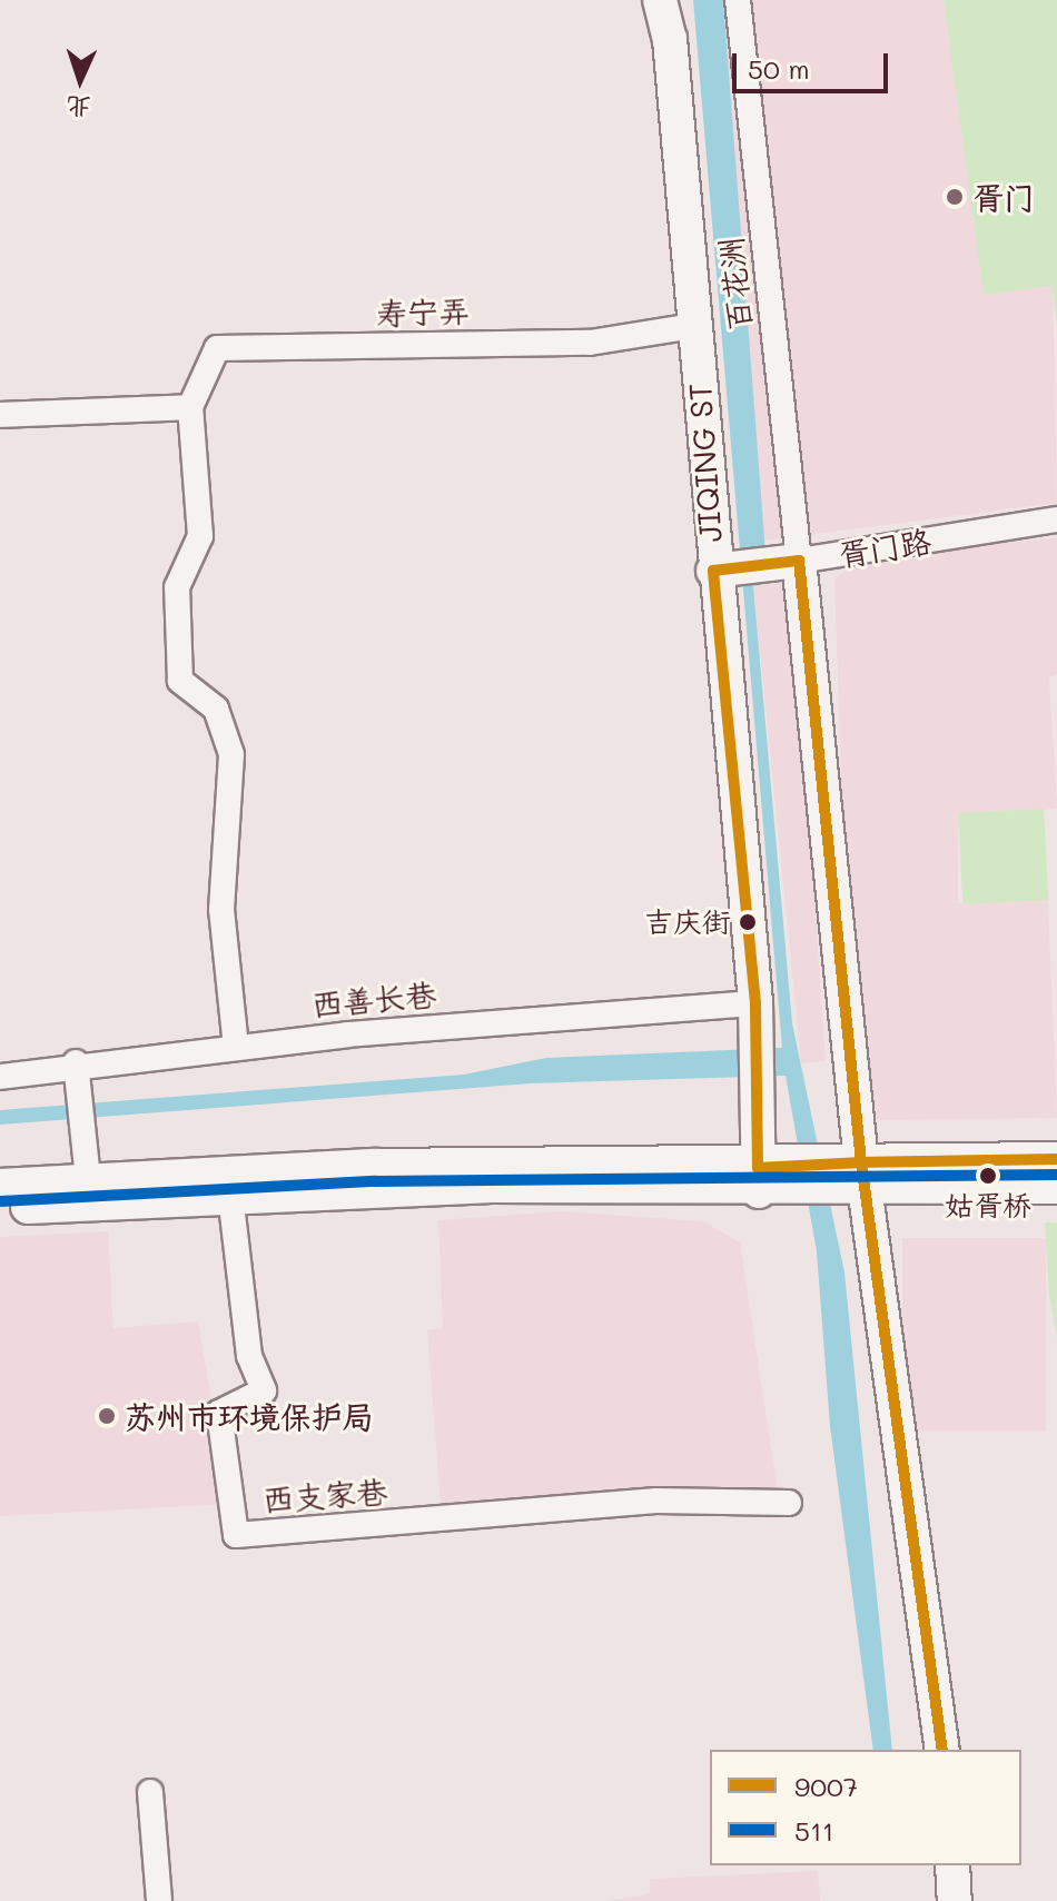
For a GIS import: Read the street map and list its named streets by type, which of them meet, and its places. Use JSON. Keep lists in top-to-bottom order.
{
  "streets": {
    "street": [
      "百花洲",
      "寿宁弄",
      "JIQING ST",
      "胥门路",
      "西善长巷",
      "西支家巷"
    ]
  },
  "crossings": [
    ["百花洲", "胥门路"],
    ["寿宁弄", "JIQING ST"],
    ["JIQING ST", "胥门路"],
    ["JIQING ST", "西善长巷"]
  ],
  "places": [
    "胥门",
    "吉庆街",
    "姑胥桥",
    "苏州市环境保护局"
  ],
  "lines": ["transit line 9007", "transit line 511"],
  "legend": ["9007", "511"],
  "scale_bar": "50 m",
  "north": "bottom"
}
